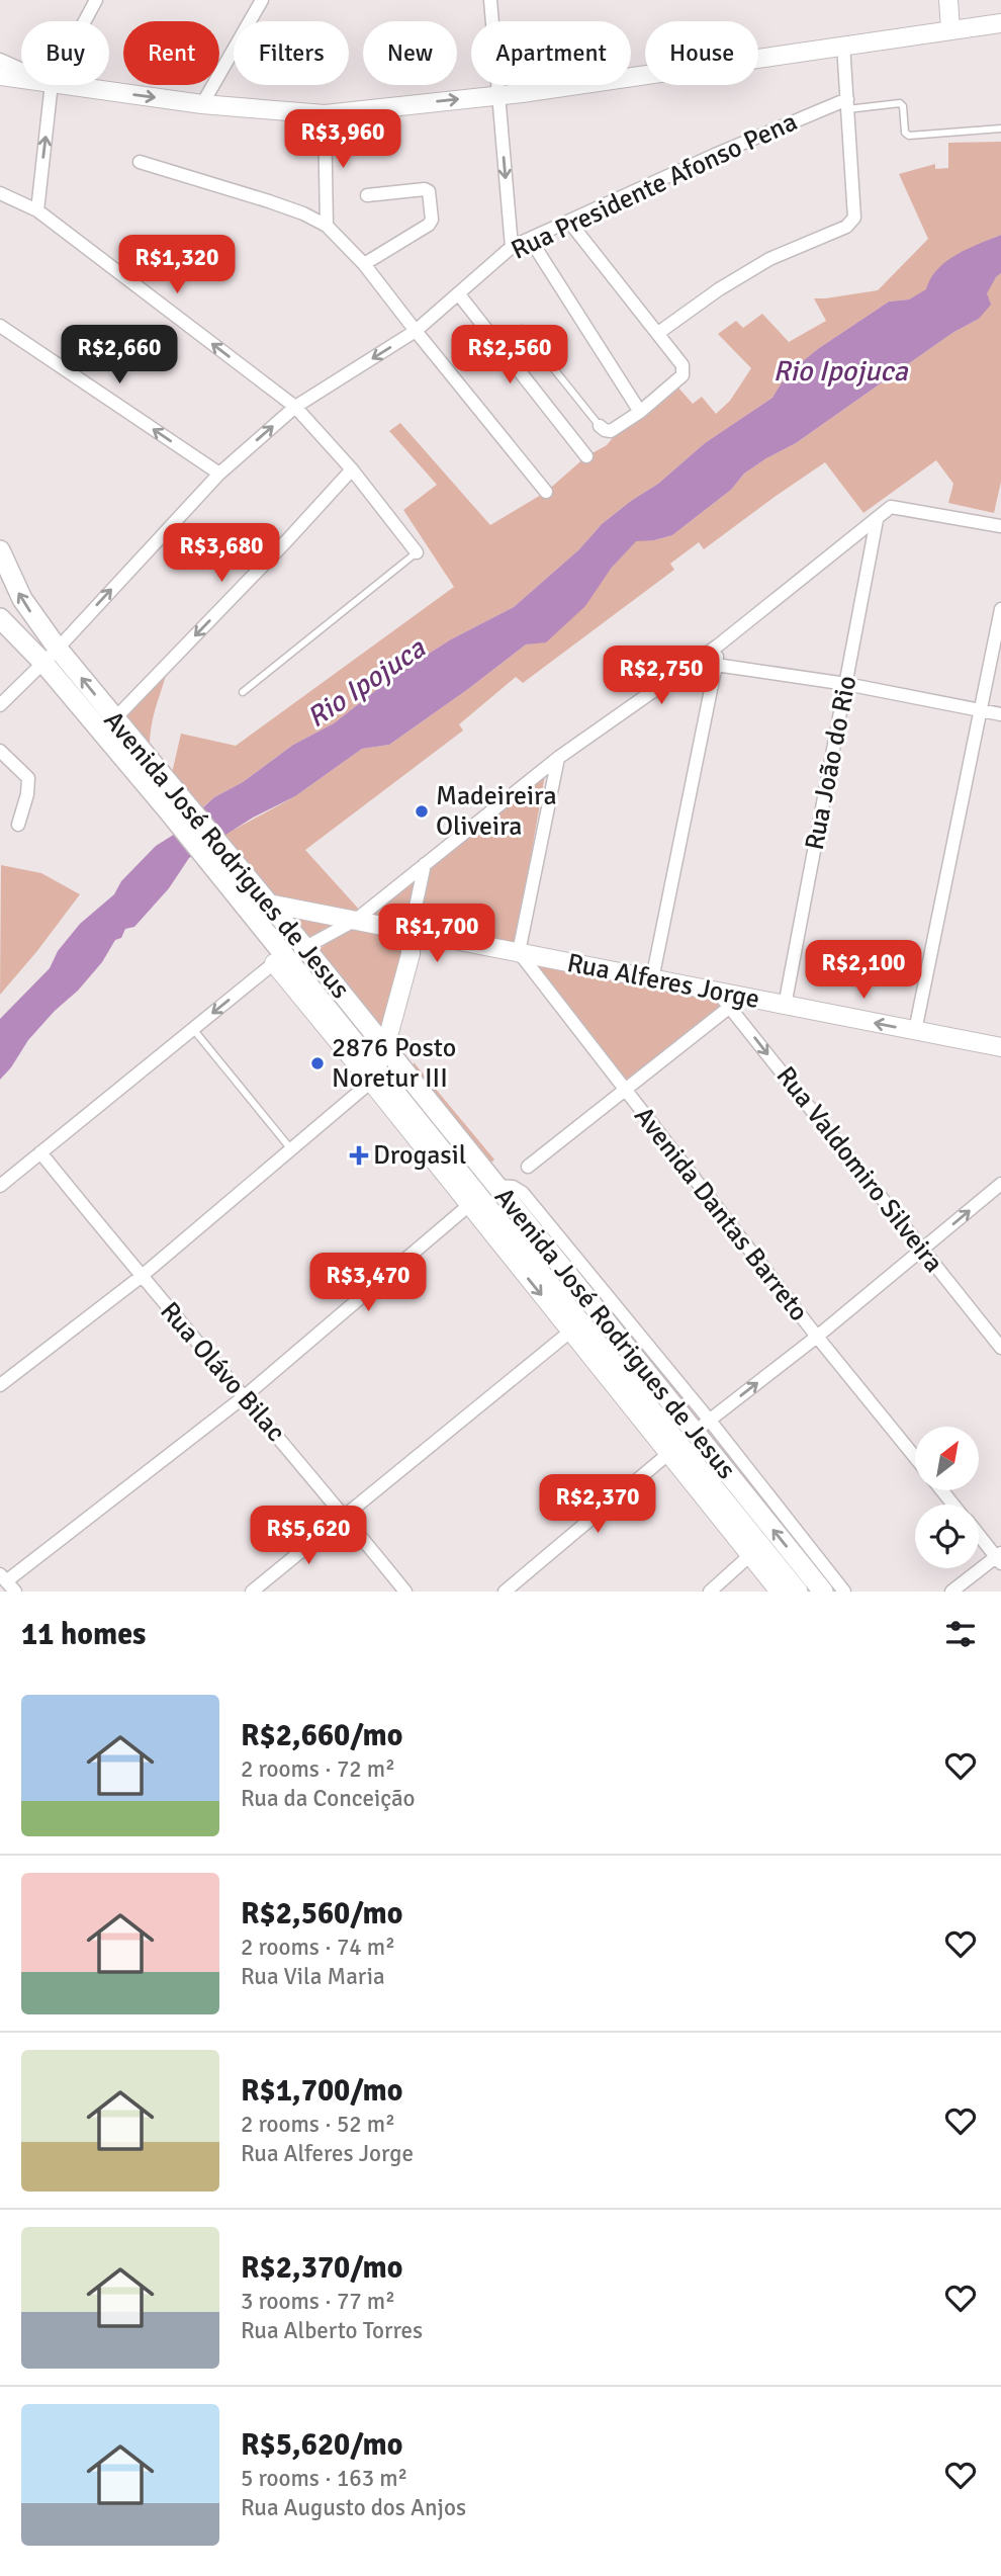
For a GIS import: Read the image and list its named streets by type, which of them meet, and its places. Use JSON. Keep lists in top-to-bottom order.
{
  "streets": {
    "main road": ["Avenida José Rodrigues de Jesus"],
    "street": [
      "Rua Presidente Afonso Pena",
      "Rua João do Rio",
      "Rua Alferes Jorge",
      "Rua Valdomiro Silveira",
      "Avenida Dantas Barreto",
      "Rua Olávo Bilac"
    ]
  },
  "crossings": [
    ["Rua Presidente Afonso Pena", "Avenida José Rodrigues de Jesus"],
    ["Rua João do Rio", "Rua Alferes Jorge"],
    ["Avenida José Rodrigues de Jesus", "Rua Alferes Jorge"],
    ["Rua Alferes Jorge", "Rua Valdomiro Silveira"],
    ["Rua Alferes Jorge", "Avenida Dantas Barreto"]
  ],
  "one_way": ["Rua Valdomiro Silveira"],
  "water": ["Rio Ipojuca"],
  "places": {
    "other": ["Madeireira Oliveira", "2876 Posto Noretur III"],
    "health": ["Drogasil"]
  },
  "north": "top right",
  "page": {
    "chip": [
      "Buy",
      "Rent",
      "Filters",
      "New",
      "Apartment",
      "House"
    ],
    "price": [
      "R$3,960",
      "R$1,320",
      "R$2,660",
      "R$2,560",
      "R$3,680",
      "R$2,750",
      "R$1,700",
      "R$2,100",
      "R$3,470",
      "R$2,370",
      "R$5,620"
    ],
    "heading": "11 homes",
    "list": [
      {
        "name": "R$2,660/mo",
        "note": "2 rooms · 72 m² · Rua da Conceição"
      },
      {
        "name": "R$2,560/mo",
        "note": "2 rooms · 74 m² · Rua Vila Maria"
      },
      {
        "name": "R$1,700/mo",
        "note": "2 rooms · 52 m² · Rua Alferes Jorge"
      },
      {
        "name": "R$2,370/mo",
        "note": "3 rooms · 77 m² · Rua Alberto Torres"
      },
      {
        "name": "R$5,620/mo",
        "note": "5 rooms · 163 m² · Rua Augusto dos Anjos"
      }
    ]
  }
}
